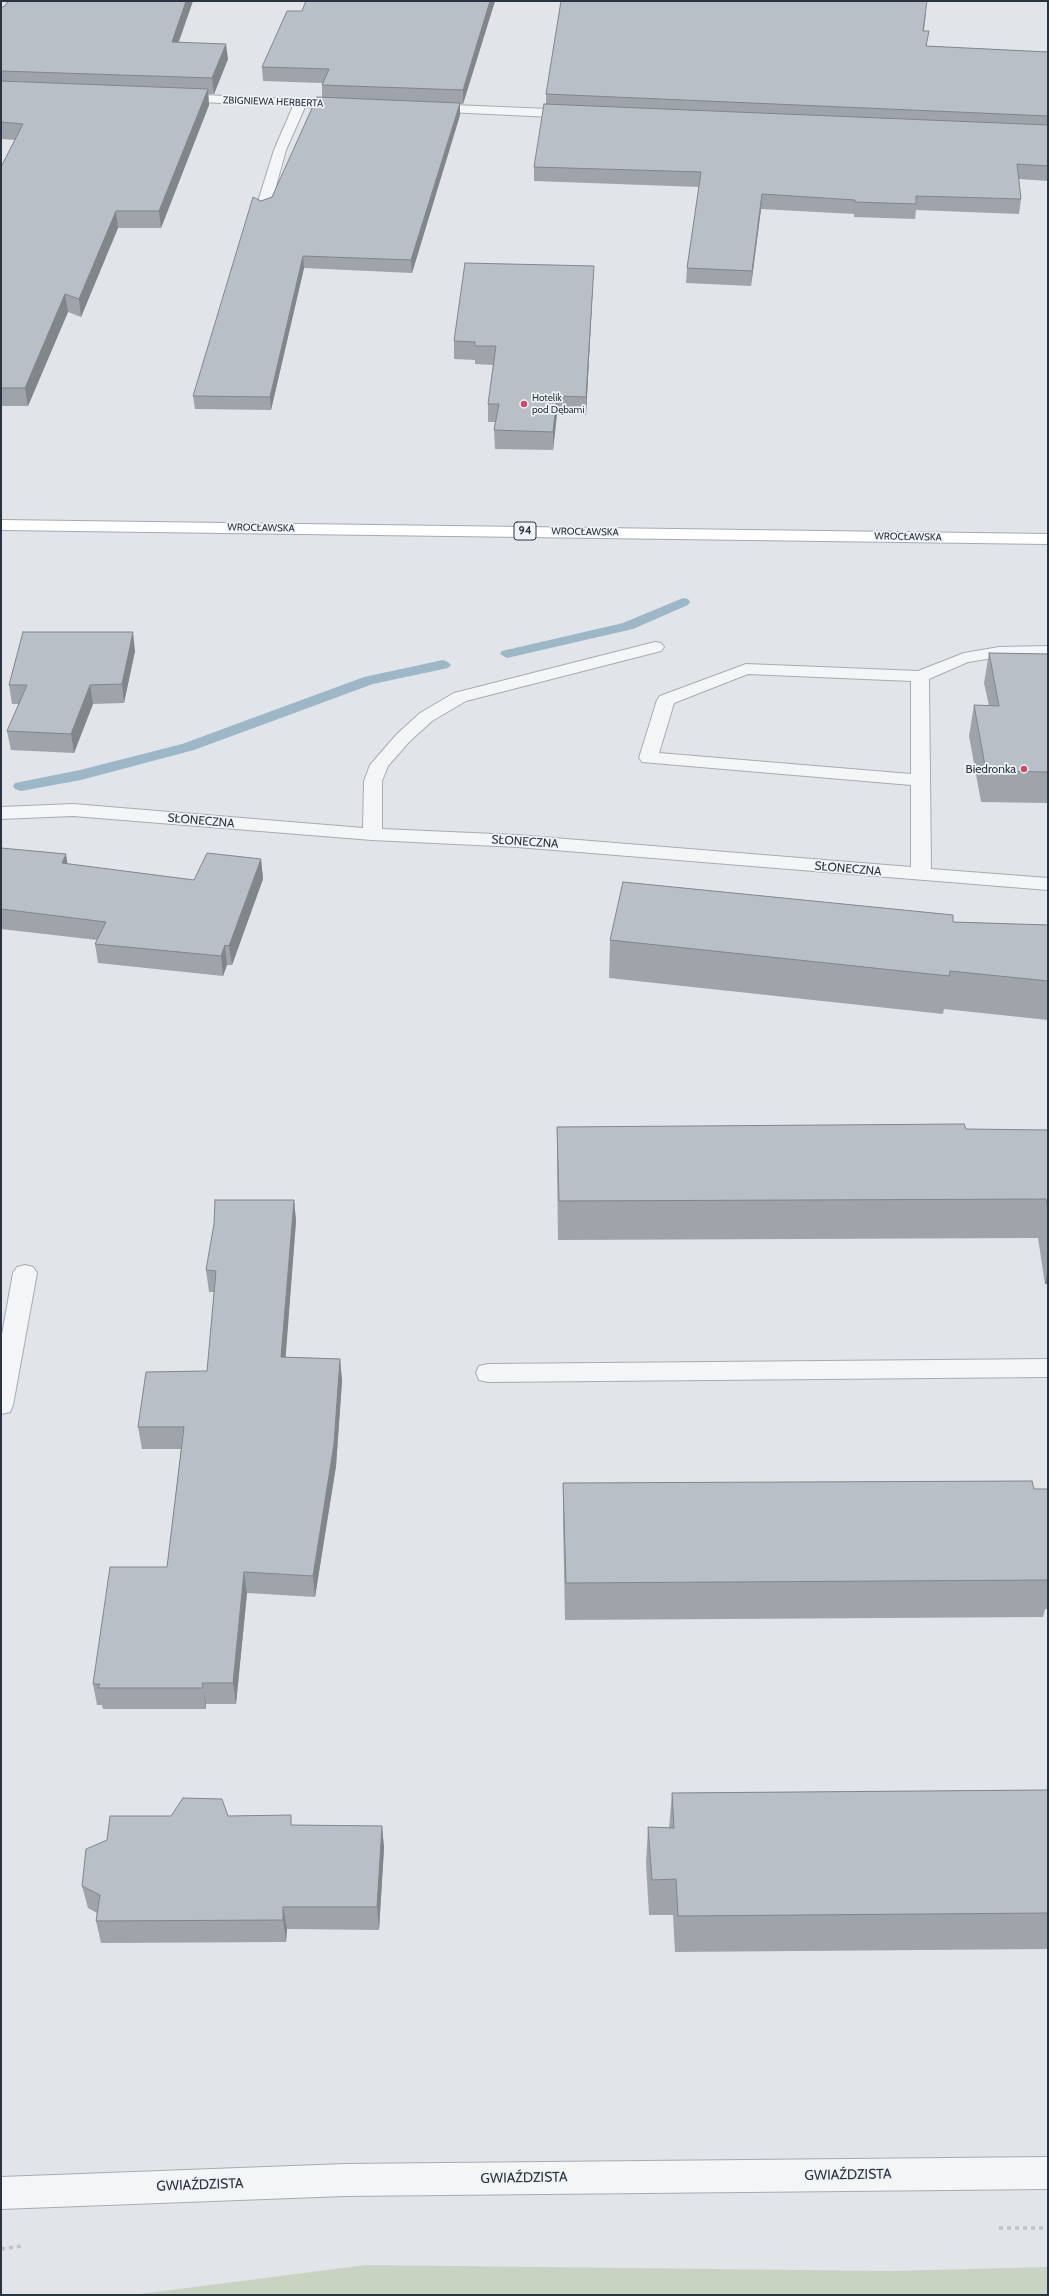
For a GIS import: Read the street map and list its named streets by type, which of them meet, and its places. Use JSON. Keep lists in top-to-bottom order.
{
  "streets": {
    "main road": ["WROCŁAWSKA", "94"],
    "street": ["ZBIGNIEWA HERBERTA", "SŁONECZNA", "GWIAŹDZISTA"]
  },
  "places": ["Hotelik pod Dębami", "Biedronka"]
}
